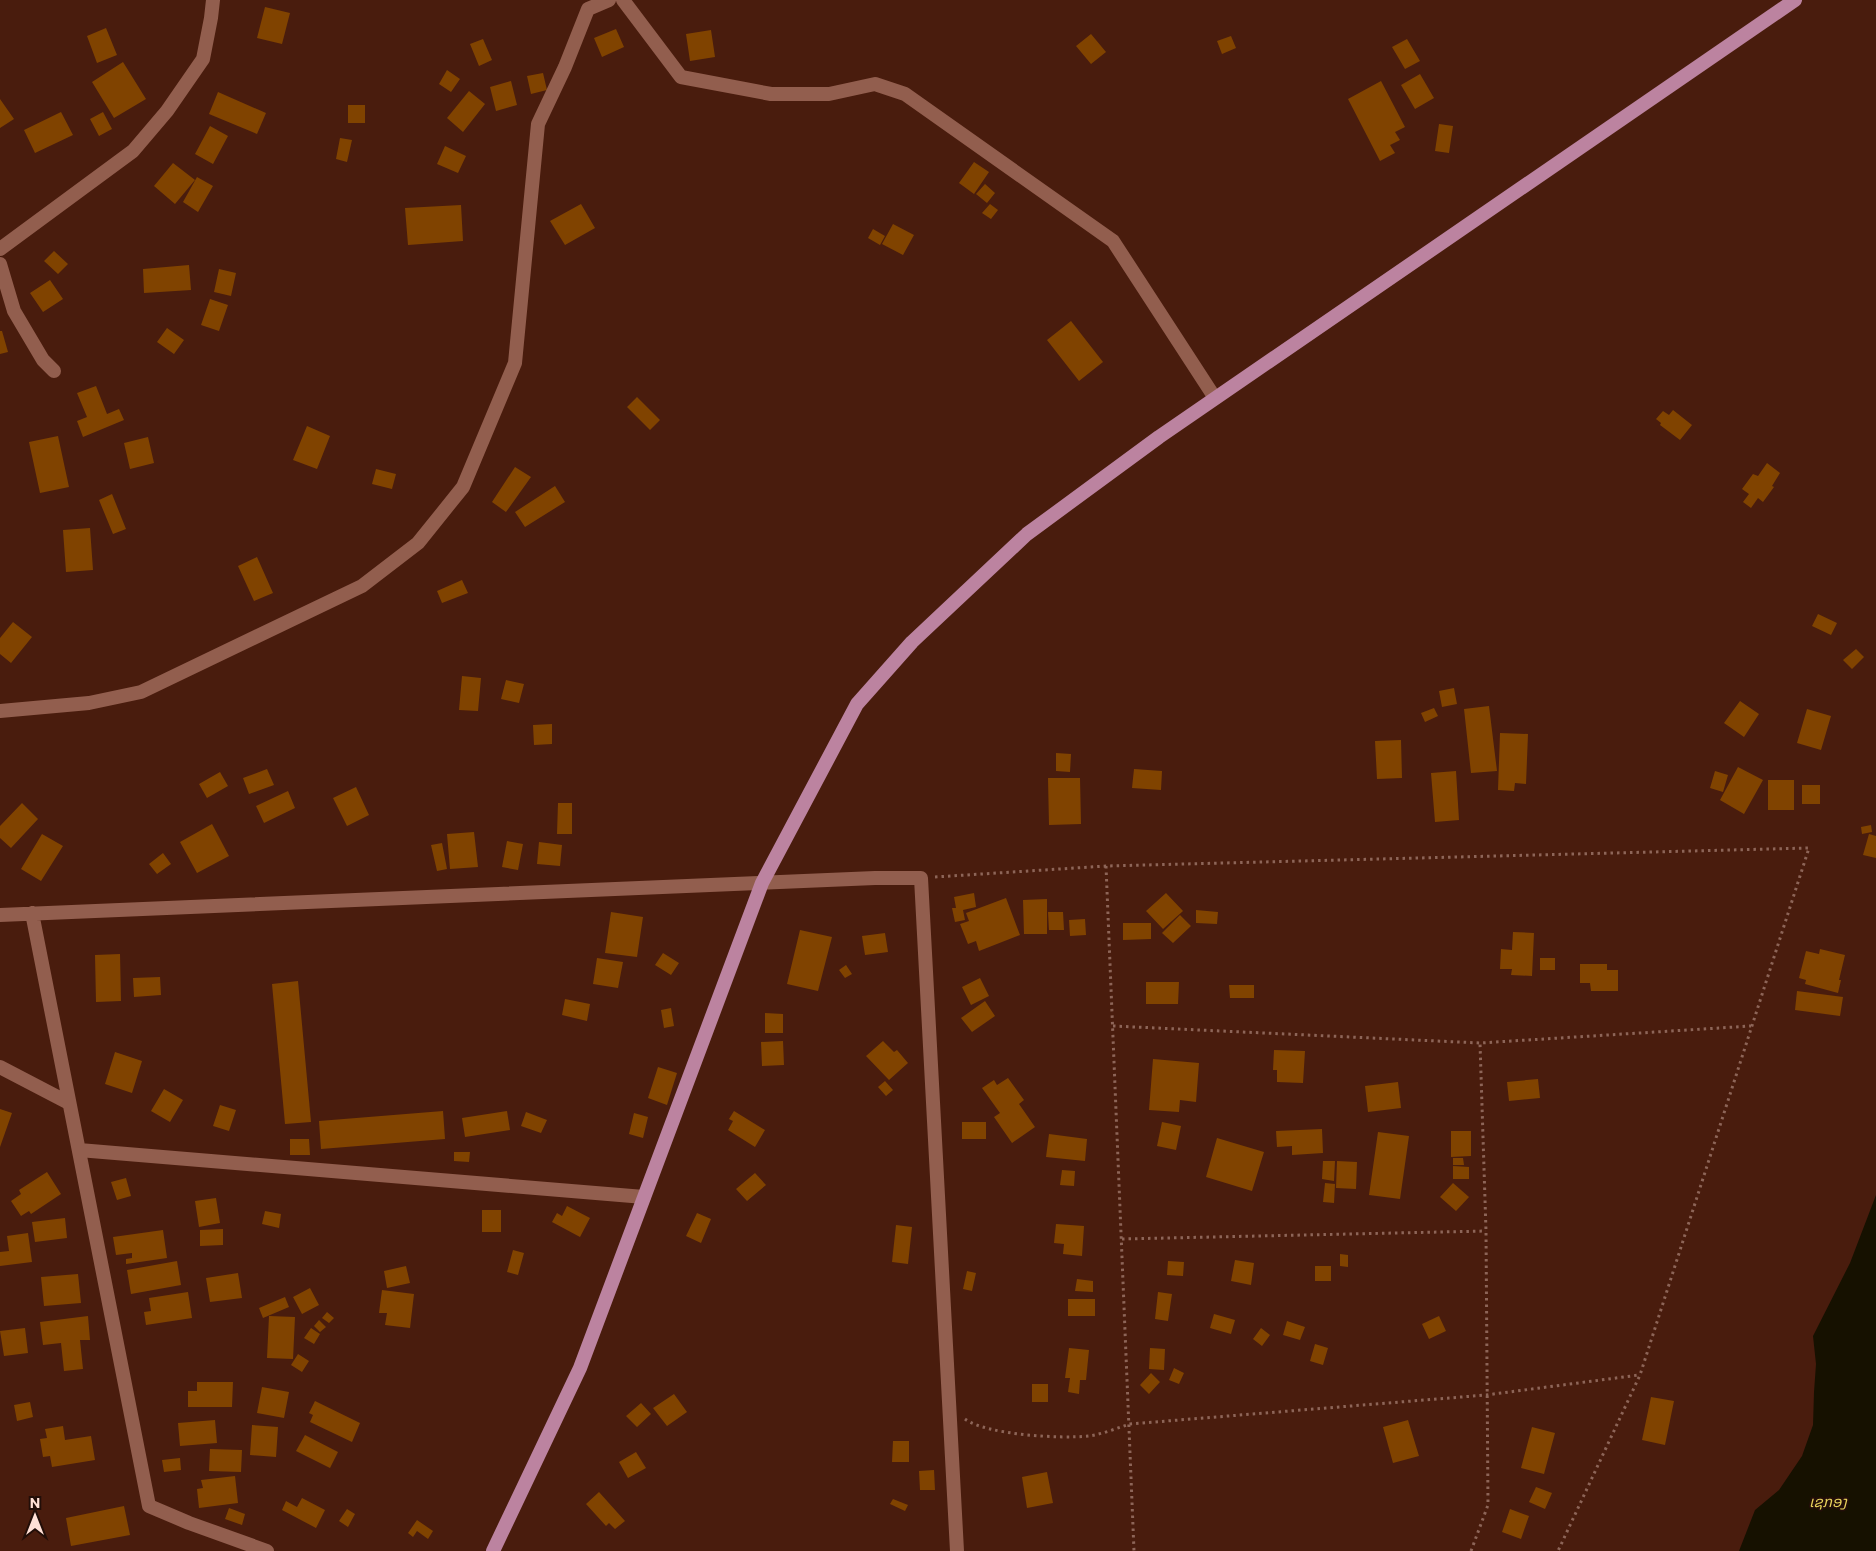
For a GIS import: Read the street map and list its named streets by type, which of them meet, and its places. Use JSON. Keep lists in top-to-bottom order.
{
  "water": ["ເຊກອງ"],
  "north": "top"
}
